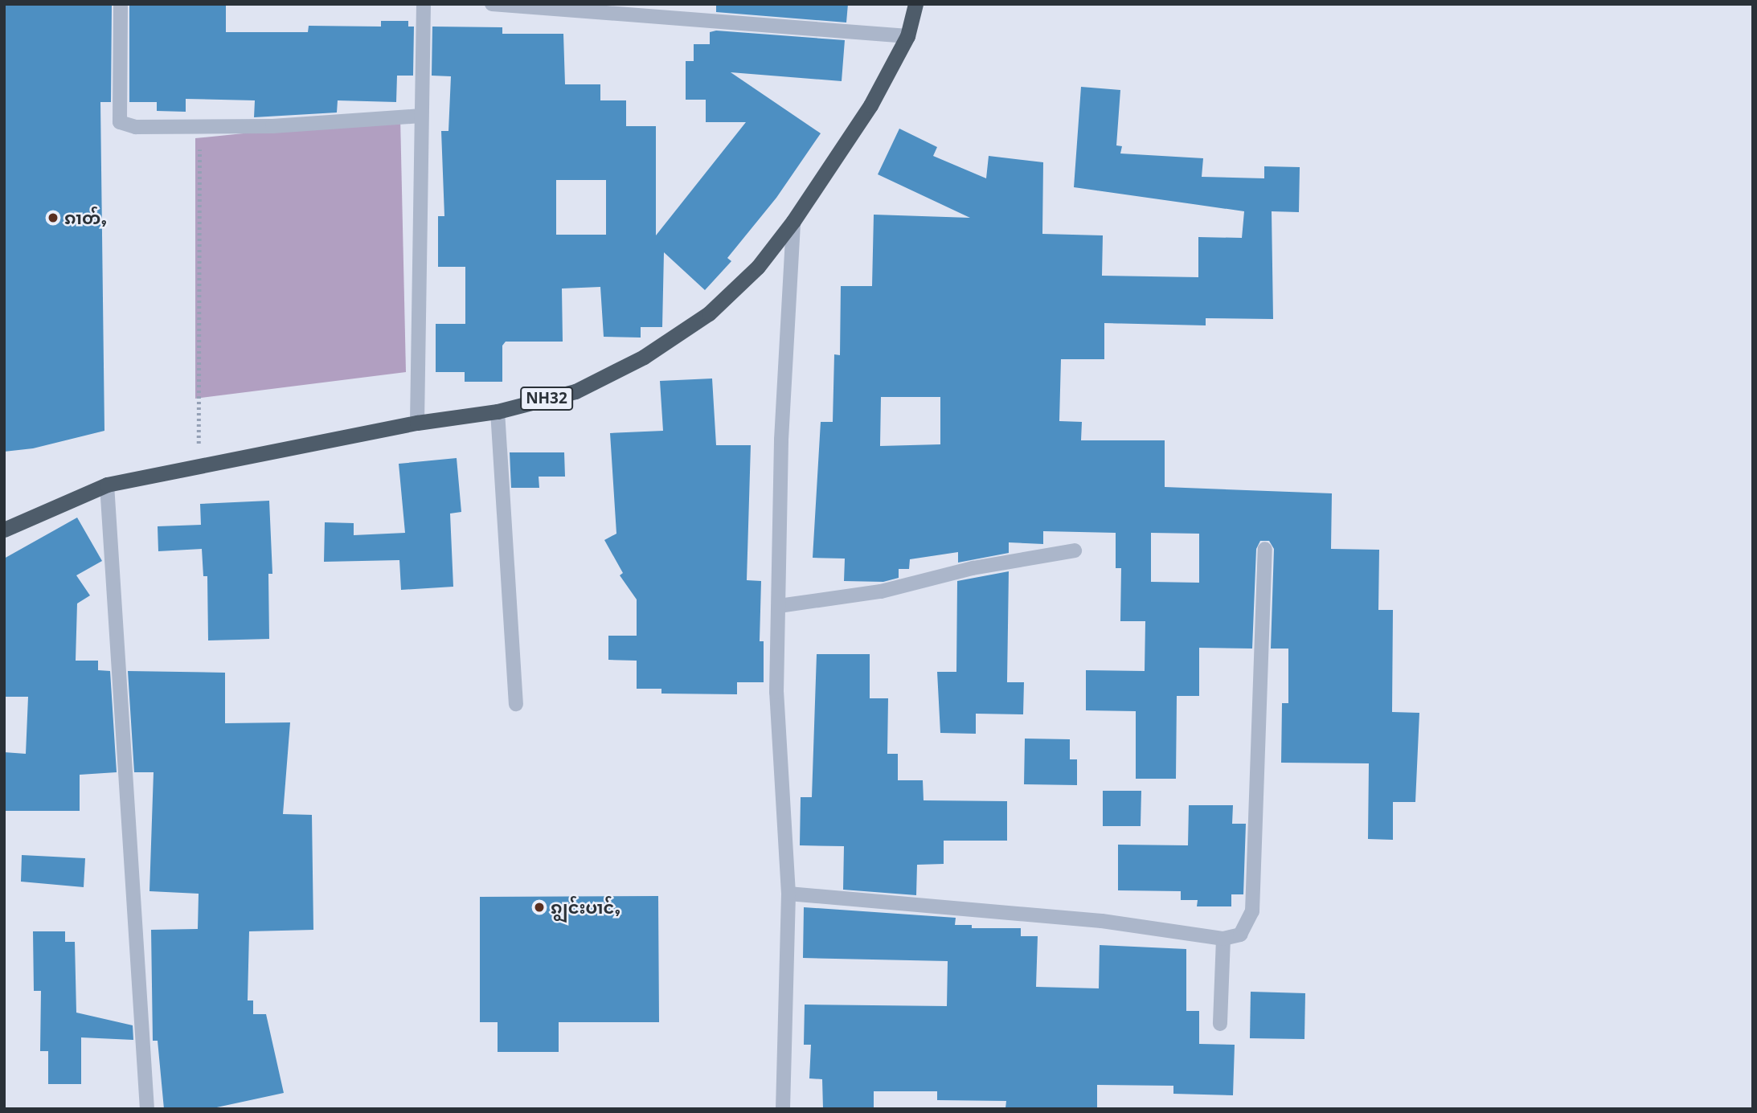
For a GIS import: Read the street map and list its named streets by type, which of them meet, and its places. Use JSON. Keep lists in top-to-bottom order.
{
  "streets": {
    "highway": ["NH32"]
  },
  "places": ["ၵၢတ်ႇ", "ၵျွင်းပၢင်ႇ"]
}
